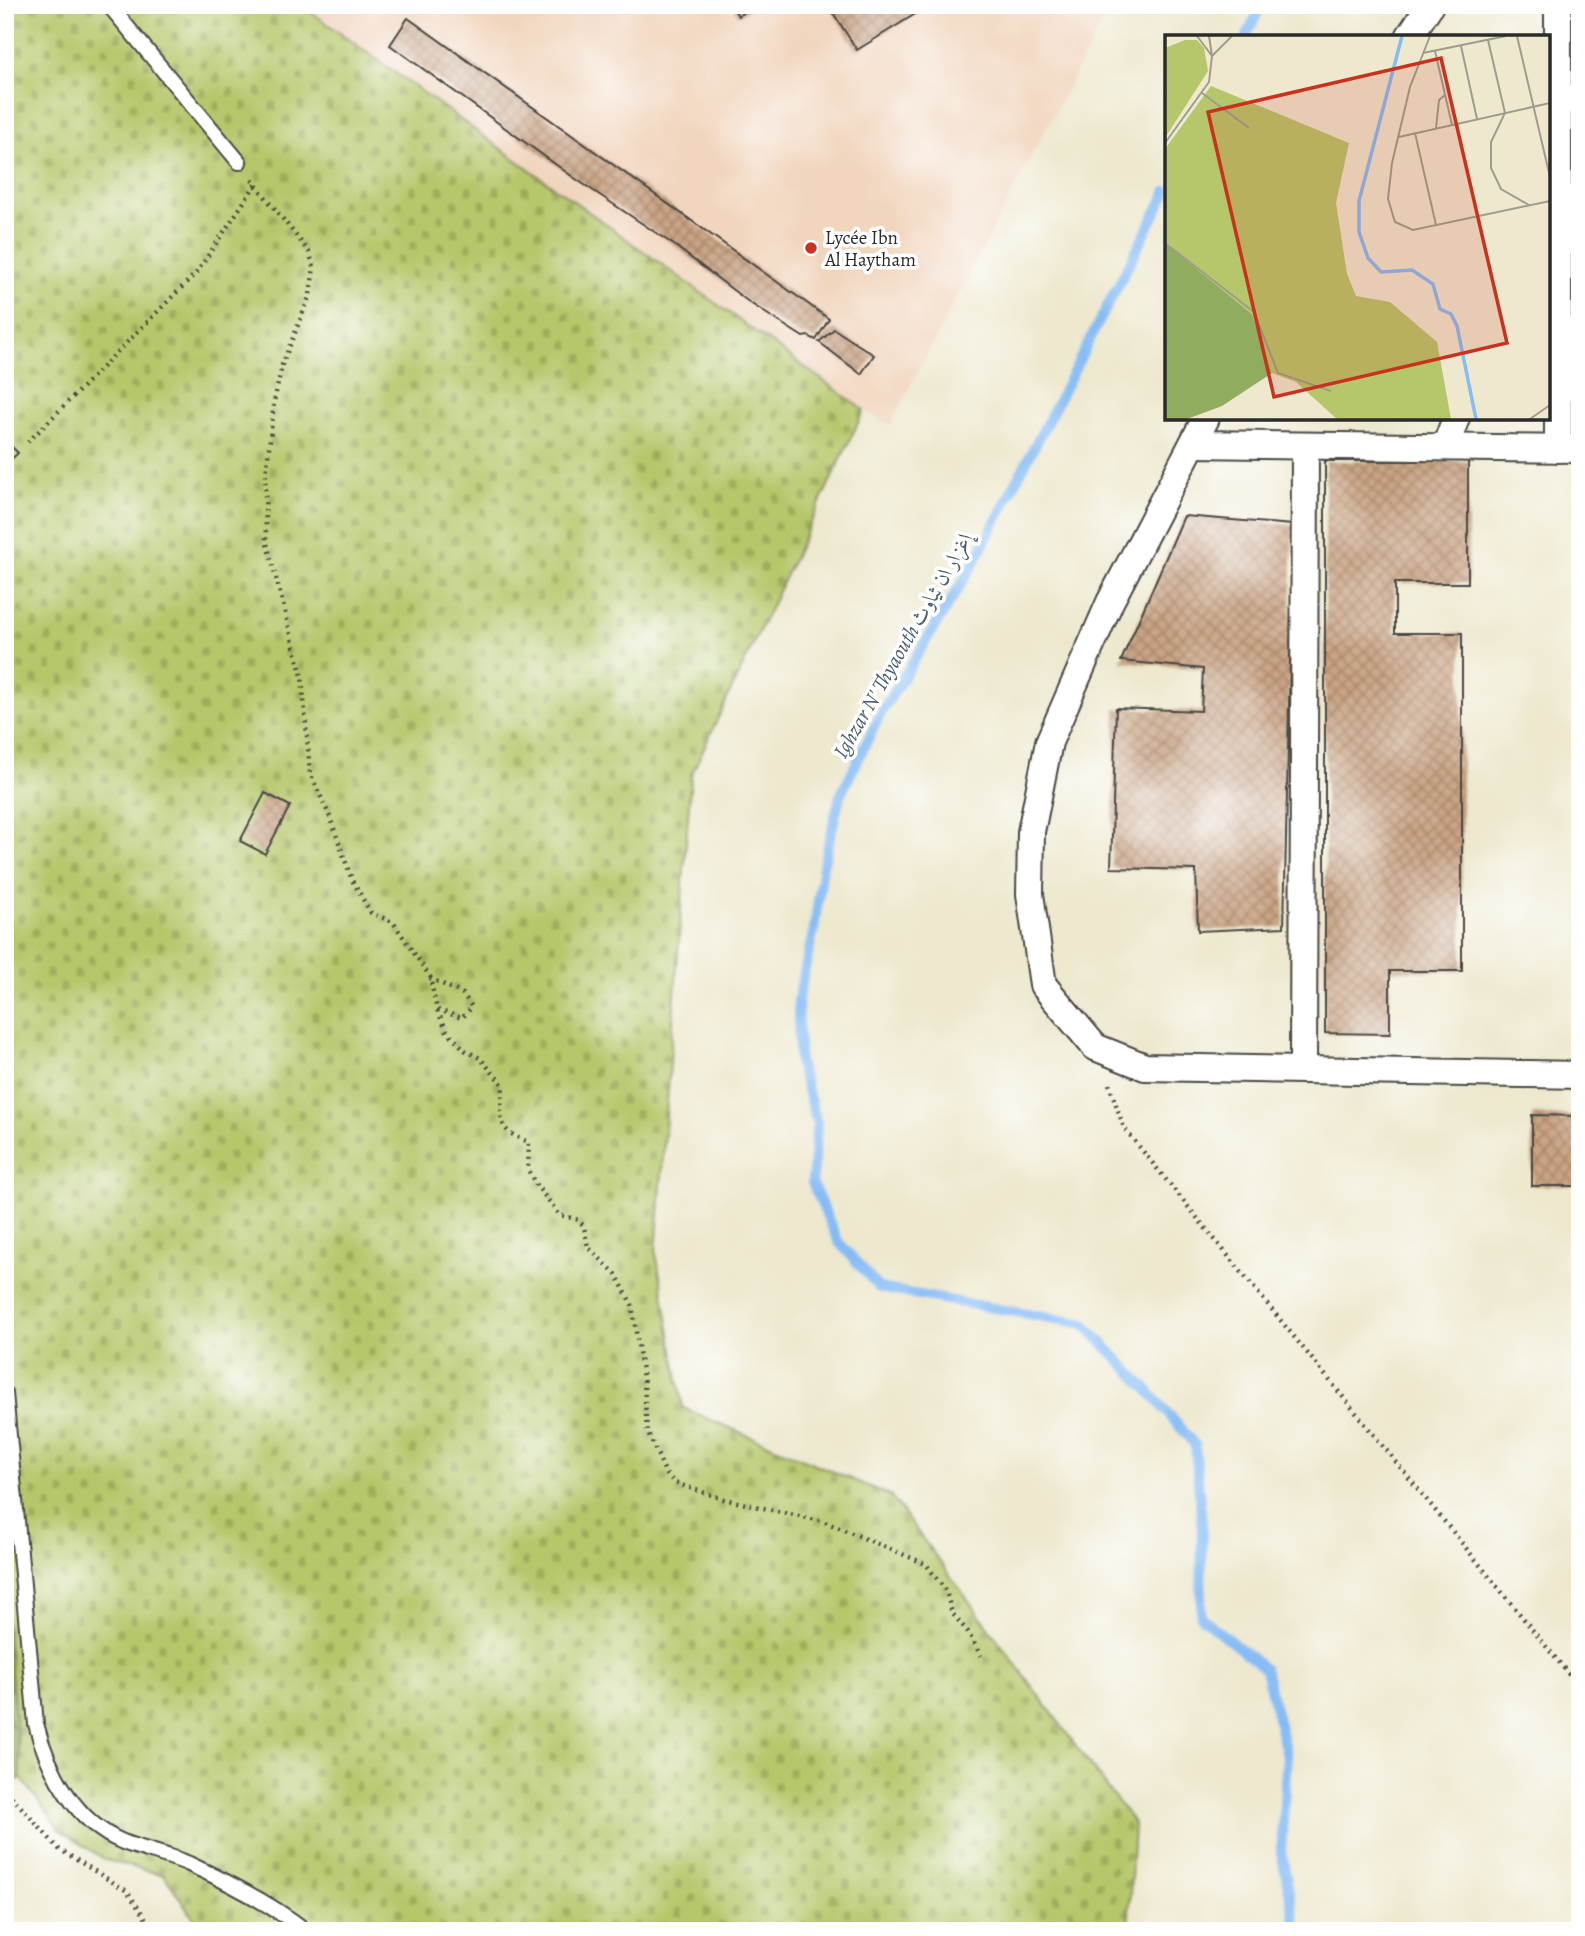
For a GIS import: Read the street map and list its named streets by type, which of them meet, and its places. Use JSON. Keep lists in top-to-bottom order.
{
  "water": ["Ighzar N' Thyaouth إغزار ان ثياوث"],
  "places": ["Lycée Ibn Al Haytham"]
}
